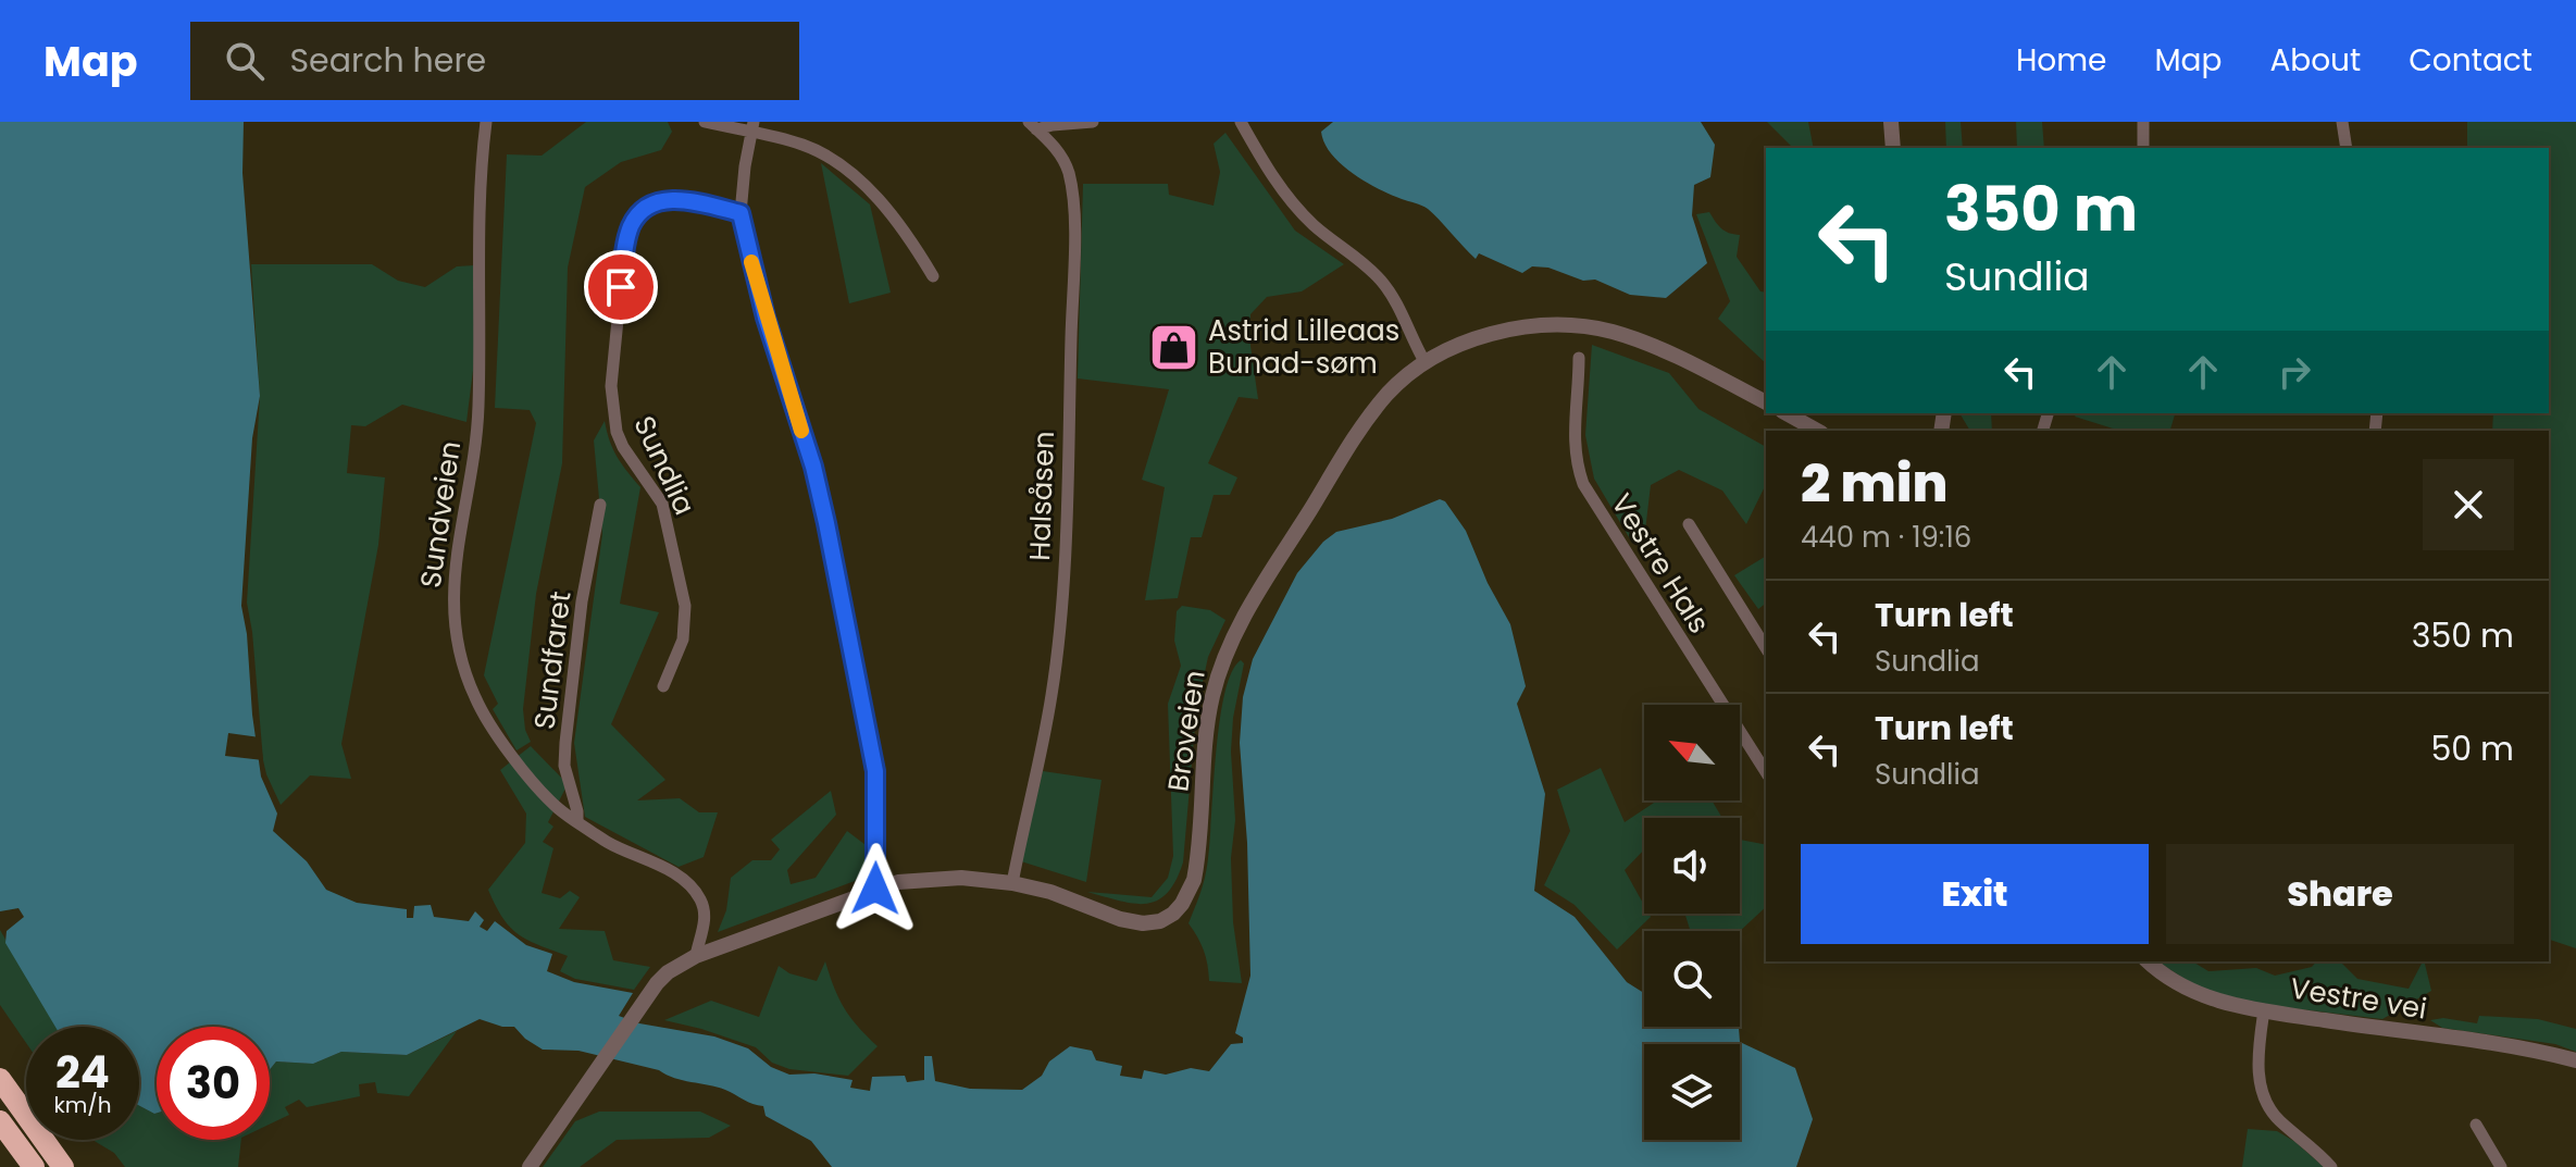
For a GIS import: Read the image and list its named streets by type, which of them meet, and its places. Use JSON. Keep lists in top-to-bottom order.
{
  "streets": {
    "street": [
      "Sundlia",
      "Halsåsen",
      "Sundveien",
      "Vestre Hals",
      "Sundfaret",
      "Broveien",
      "Vestre vei"
    ]
  },
  "crossings": [
    ["Halsåsen", "Broveien"],
    ["Sundveien", "Sundfaret"],
    ["Sundveien", "Broveien"]
  ],
  "places": {
    "shop": ["Astrid Lilleaas Bunad-søm"]
  },
  "north": "top left",
  "page": {
    "header": "Map",
    "search": "Search here",
    "nav": [
      "Home",
      "Map",
      "About",
      "Contact"
    ],
    "turn": ["350 m", "Sundlia"],
    "heading": ["2 min", "440 m · 19:16"],
    "list": [
      {
        "name": "Turn left",
        "note": "Sundlia",
        "value": "350 m"
      },
      {
        "name": "Turn left",
        "note": "Sundlia",
        "value": "50 m"
      }
    ],
    "buttons": ["Exit", "Share"],
    "speed": "24 km/h",
    "limit": "30"
  }
}
